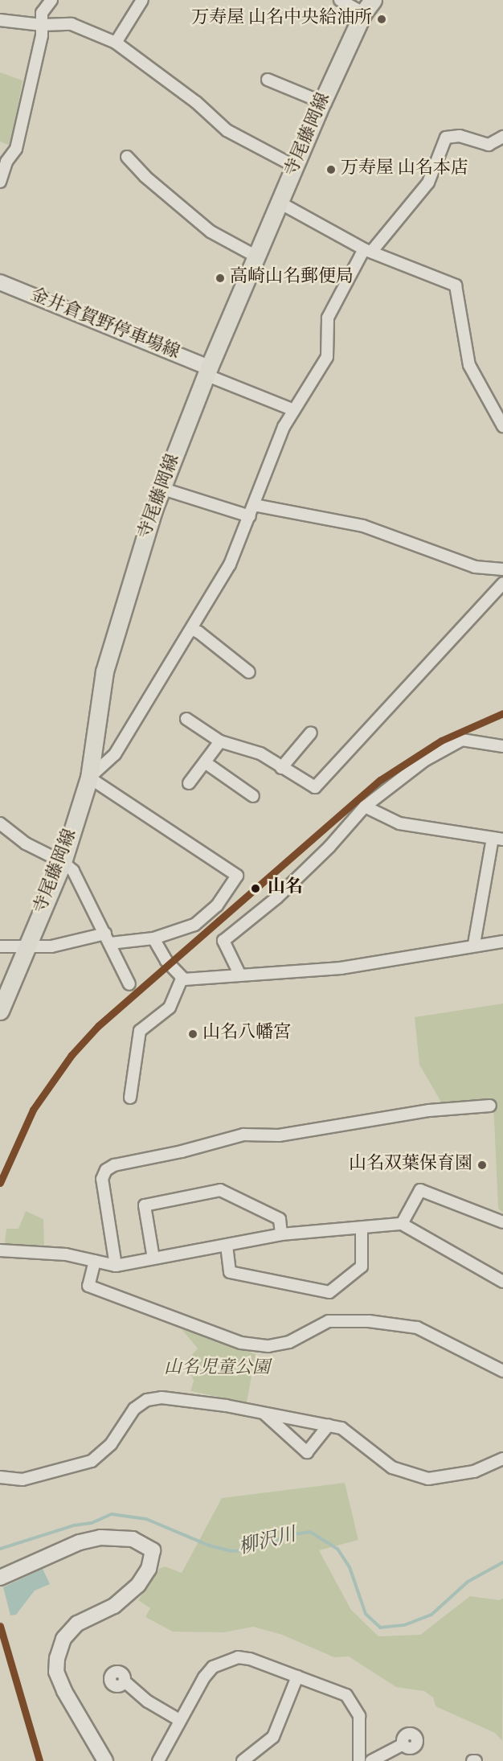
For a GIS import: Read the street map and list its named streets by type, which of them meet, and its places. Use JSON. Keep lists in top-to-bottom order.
{
  "streets": {
    "main road": ["寺尾藤岡線"],
    "street": ["金井倉賀野停車場線"]
  },
  "crossings": [
    ["寺尾藤岡線", "金井倉賀野停車場線"]
  ],
  "water": ["柳沢川"],
  "parks": ["山名児童公園"],
  "places": [
    "万寿屋 山名中央給油所",
    "万寿屋 山名本店",
    "高崎山名郵便局",
    "山名",
    "山名八幡宮",
    "山名双葉保育園"
  ]
}
